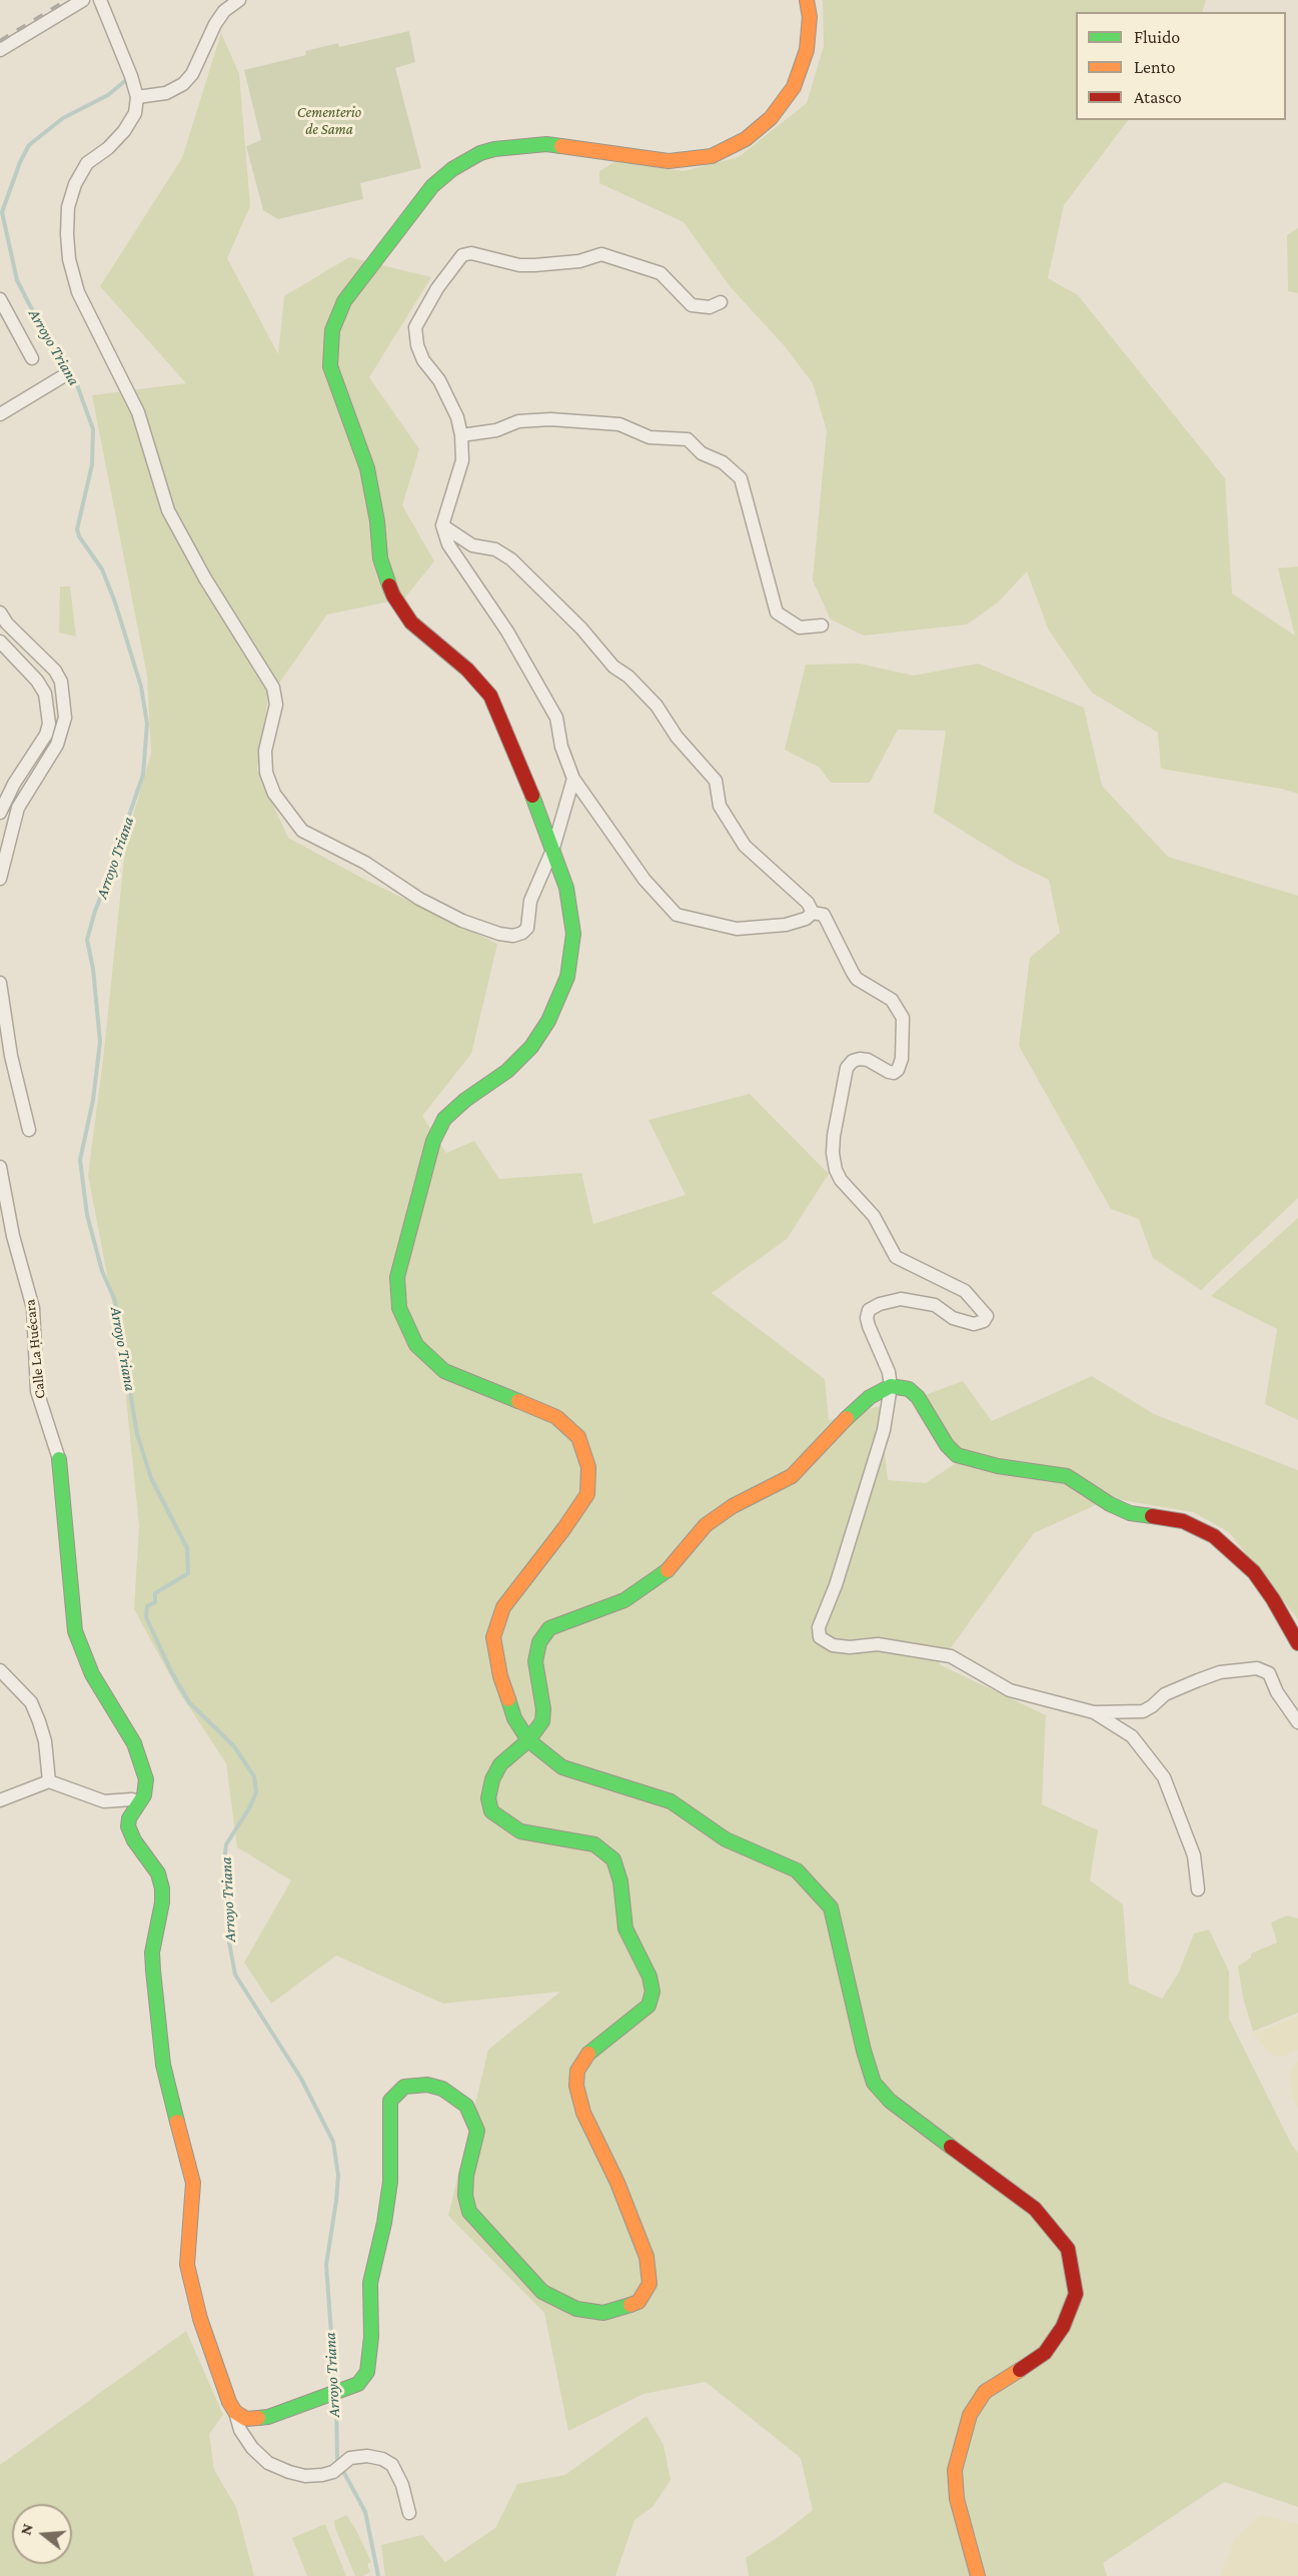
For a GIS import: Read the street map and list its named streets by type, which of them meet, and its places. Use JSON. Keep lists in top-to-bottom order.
{
  "streets": {
    "street": ["Calle La Ḥuécara"]
  },
  "water": ["Arroyo Triana"],
  "parks": ["Cementerio de Sama"],
  "legend": ["Fluido", "Lento", "Atasco"],
  "north": "left"
}
